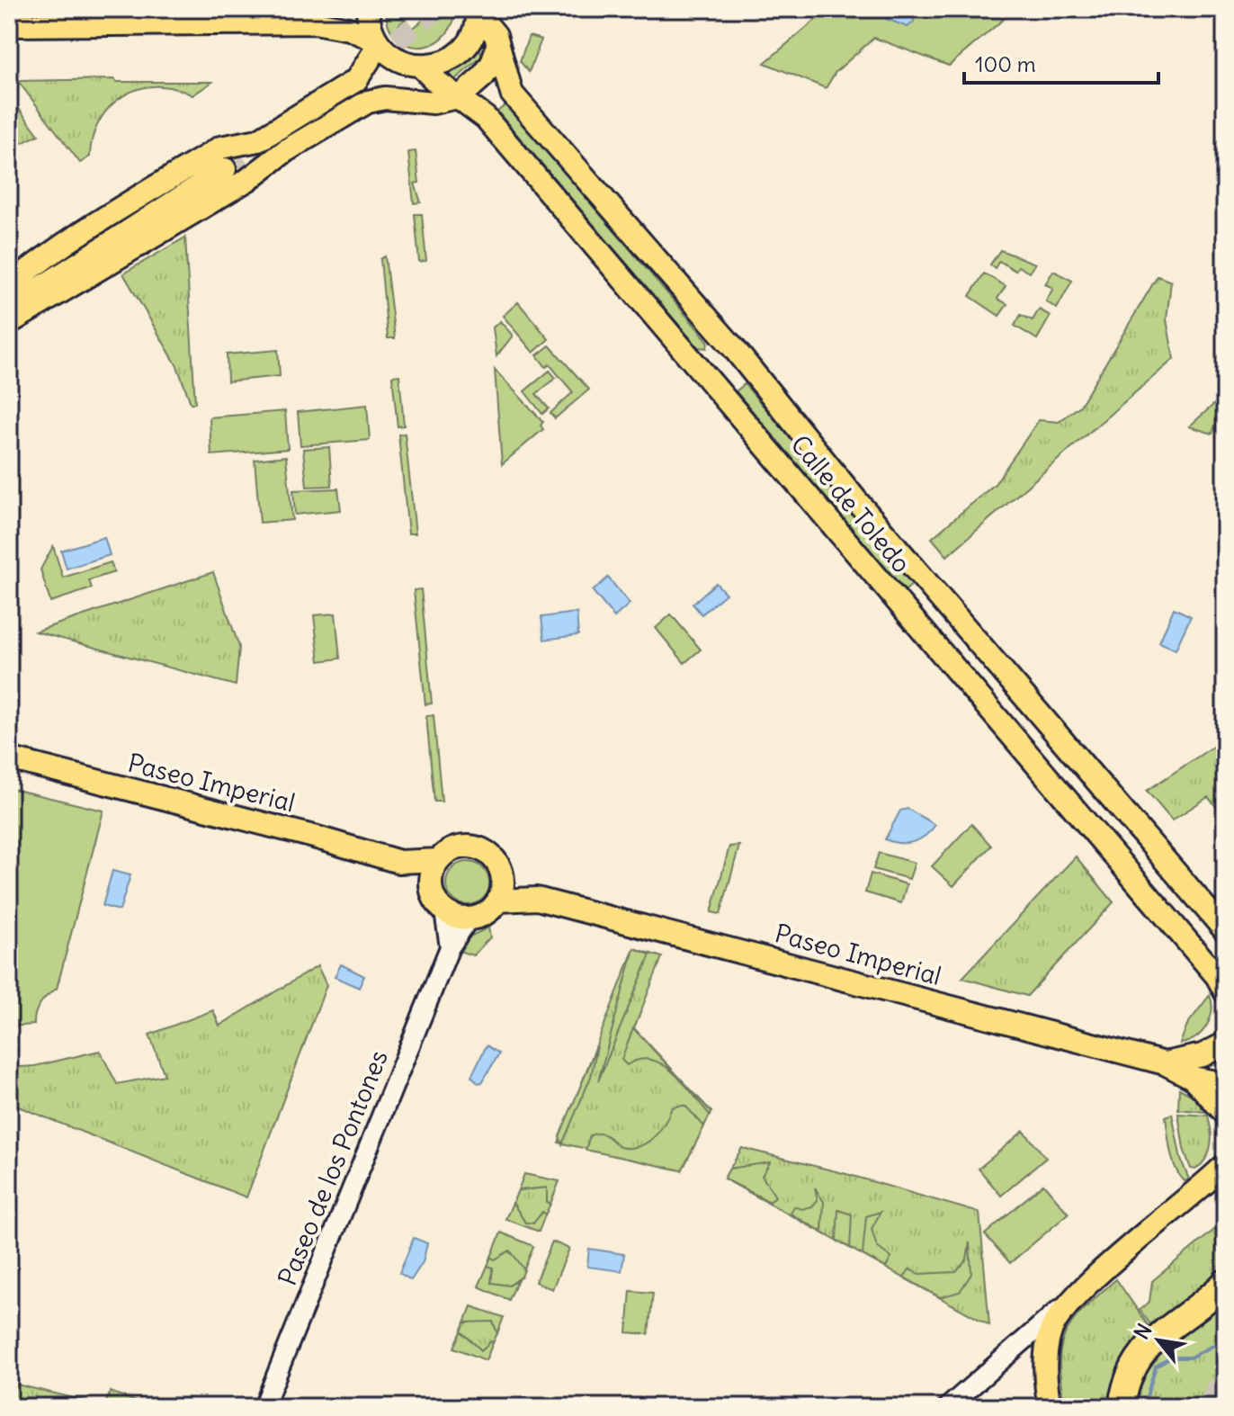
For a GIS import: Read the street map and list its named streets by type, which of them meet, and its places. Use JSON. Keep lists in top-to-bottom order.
{
  "streets": {
    "main road": ["Calle de Toledo", "Paseo Imperial"],
    "street": ["Paseo de los Pontones"]
  },
  "crossings": [
    ["Paseo Imperial", "Paseo de los Pontones"]
  ],
  "scale_bar": "100 m",
  "north": "top left"
}
